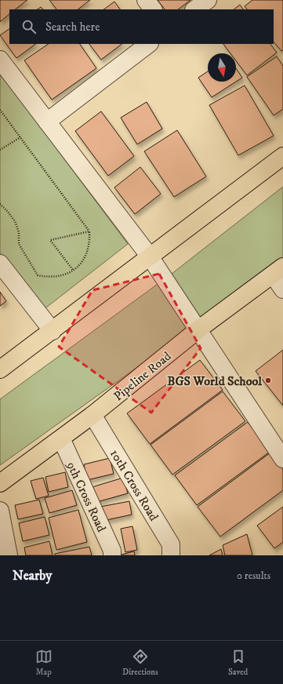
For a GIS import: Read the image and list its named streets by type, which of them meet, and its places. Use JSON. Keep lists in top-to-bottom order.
{
  "streets": {
    "main road": ["Pipeline Road"],
    "street": ["10th Cross Road", "9th Cross Road"]
  },
  "crossings": [
    ["Pipeline Road", "10th Cross Road"],
    ["Pipeline Road", "9th Cross Road"]
  ],
  "places": ["BGS World School"],
  "north": "bottom",
  "page": {
    "search": "Search here",
    "heading": ["Nearby", "0 results"],
    "nav": ["Map", "Directions", "Saved"]
  }
}
